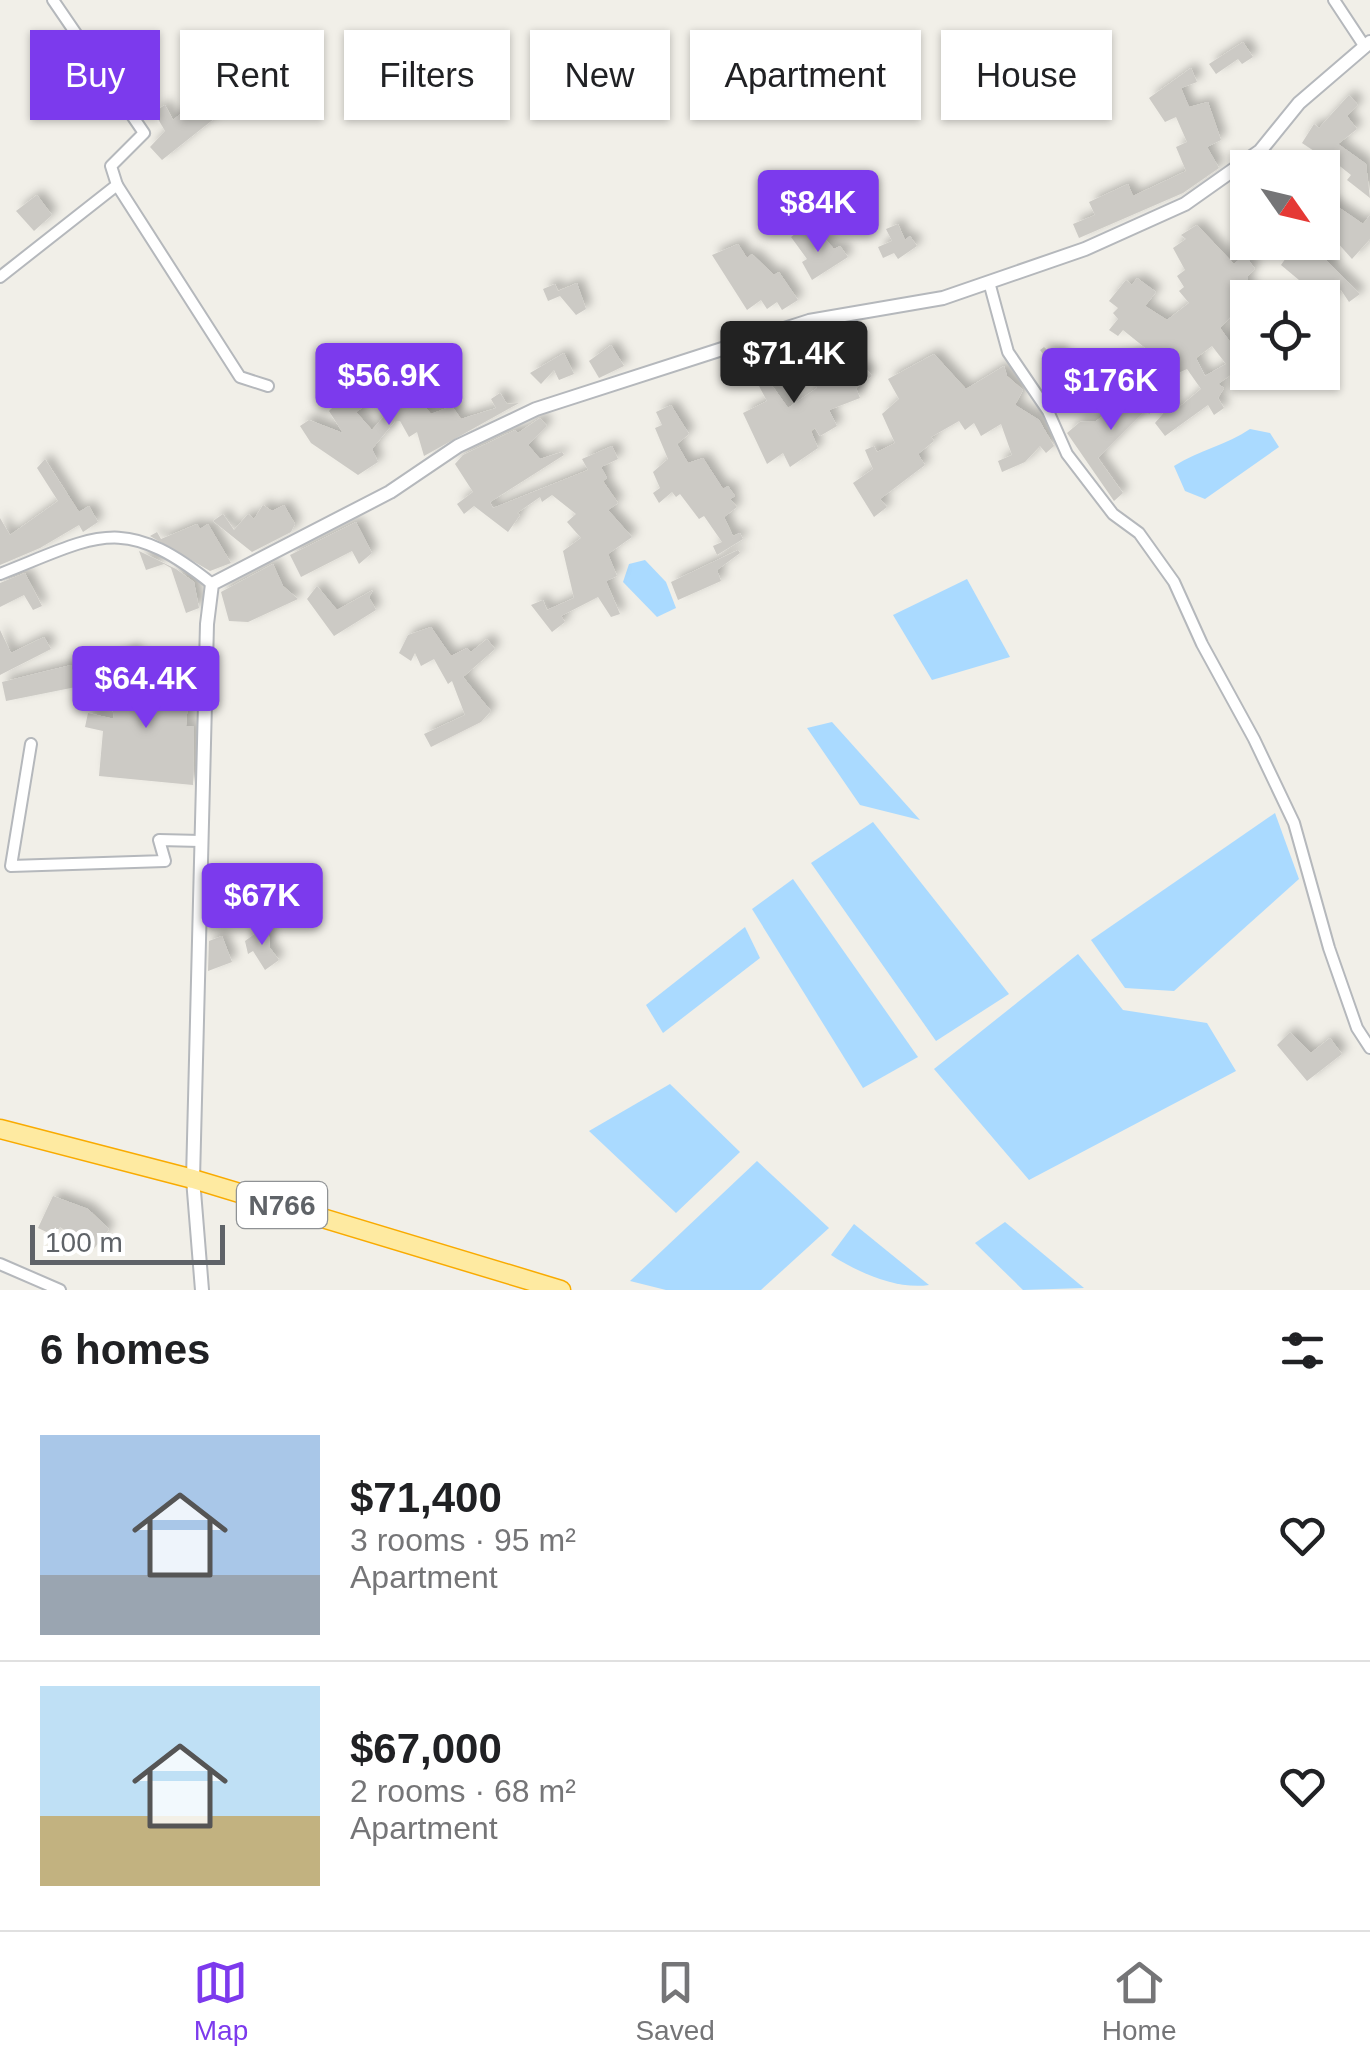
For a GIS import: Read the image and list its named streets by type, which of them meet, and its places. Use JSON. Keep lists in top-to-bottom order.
{
  "streets": {
    "highway": ["N766"]
  },
  "scale_bar": "100 m",
  "north": "bottom right",
  "page": {
    "chip": [
      "Buy",
      "Rent",
      "Filters",
      "New",
      "Apartment",
      "House"
    ],
    "price": [
      "$84K",
      "$71.4K",
      "$56.9K",
      "$176K",
      "$64.4K",
      "$67K"
    ],
    "scale": "100 m",
    "heading": "6 homes",
    "list": [
      {
        "name": "$71,400",
        "note": "3 rooms · 95 m² · Apartment"
      },
      {
        "name": "$67,000",
        "note": "2 rooms · 68 m² · Apartment"
      }
    ],
    "tabs": ["Map", "Saved", "Home"]
  }
}
